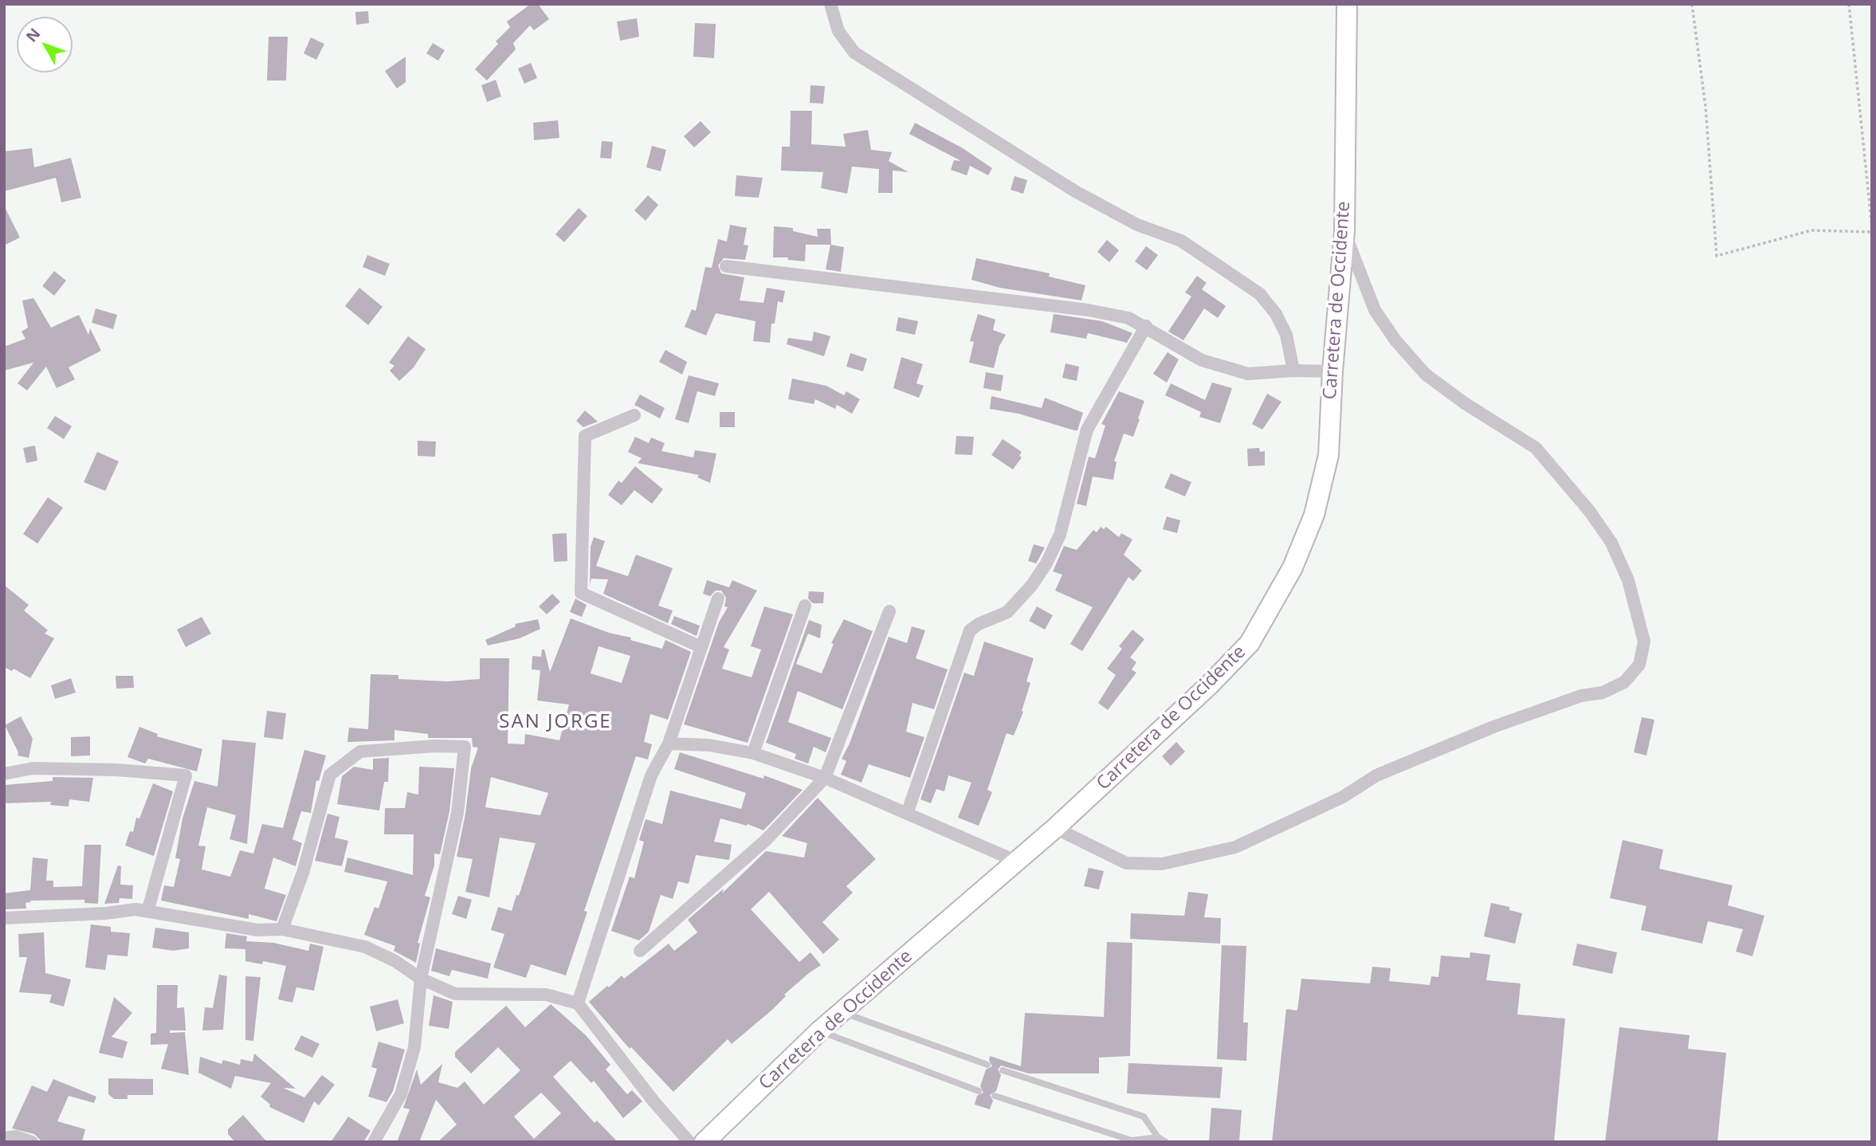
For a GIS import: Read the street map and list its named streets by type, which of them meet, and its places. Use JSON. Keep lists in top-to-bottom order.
{
  "streets": {
    "main road": ["Carretera de Occidente"]
  },
  "districts": ["SAN JORGE"],
  "north": "top left"
}
